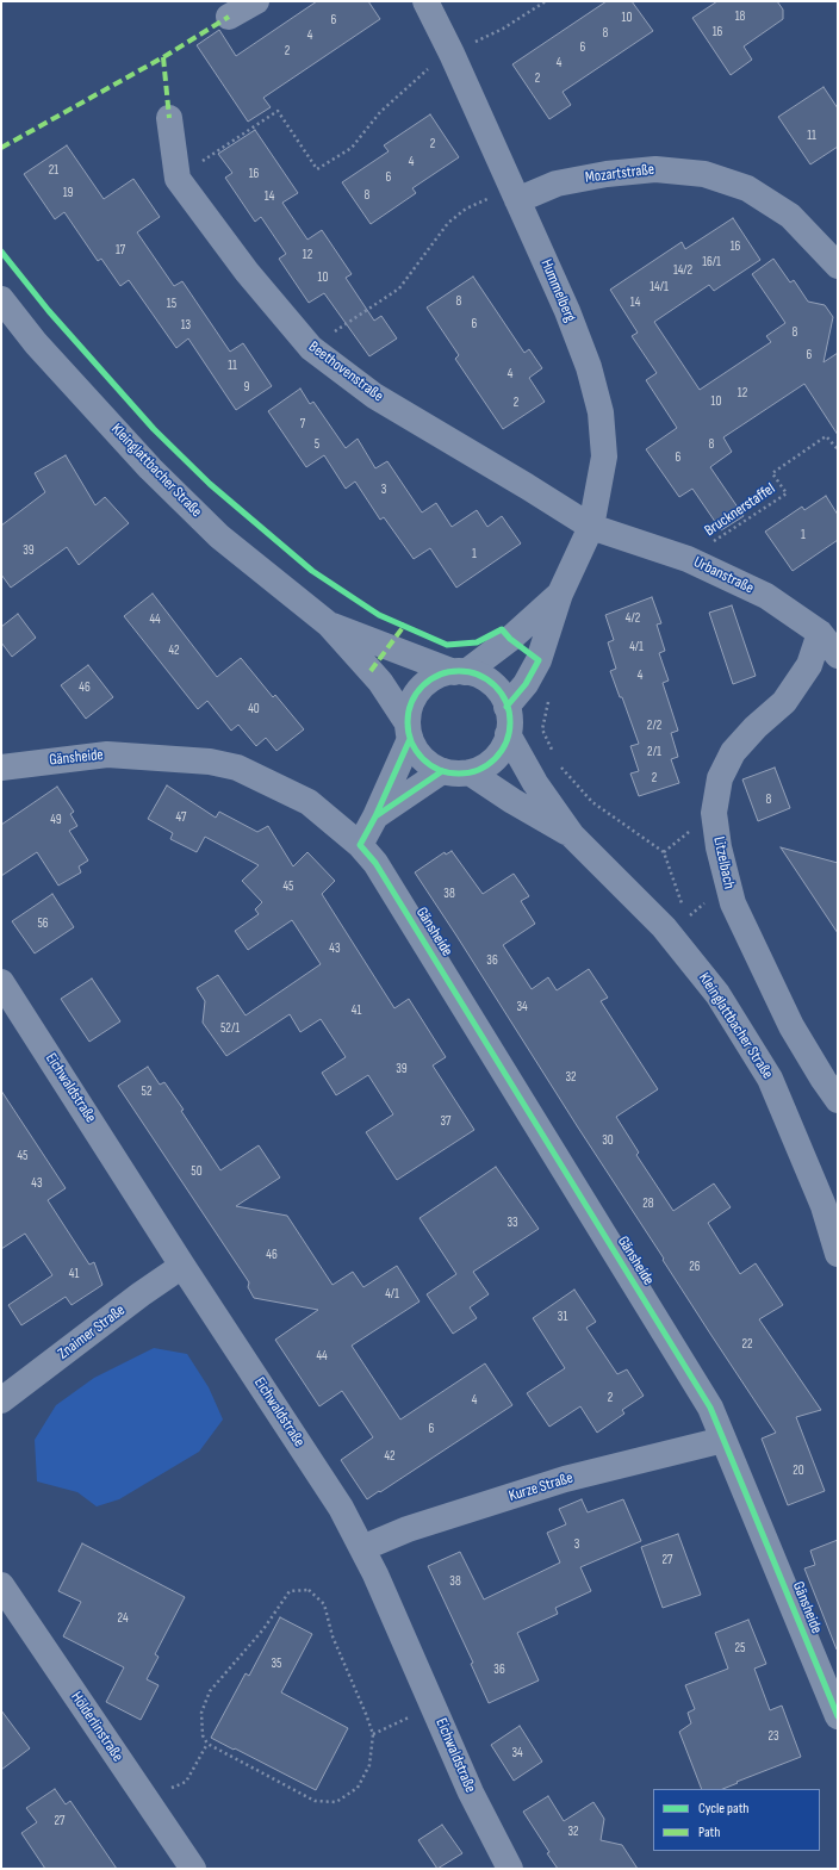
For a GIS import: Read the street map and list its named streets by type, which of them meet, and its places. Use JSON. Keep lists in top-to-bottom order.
{
  "streets": {
    "street": [
      "Mozartstraße",
      "Hummelberg",
      "Beethovenstraße",
      "Kleinglattbacher Straße",
      "Urbanstraße",
      "Gänsheide",
      "Litzelbach",
      "Eichwaldstraße",
      "Znaimer Straße",
      "Kurze Straße",
      "Hölderlinstraße"
    ],
    "path": ["Brucknerstaffel"]
  },
  "crossings": [
    ["Mozartstraße", "Hummelberg"],
    ["Hummelberg", "Beethovenstraße"],
    ["Hummelberg", "Kleinglattbacher Straße"],
    ["Hummelberg", "Urbanstraße"],
    ["Beethovenstraße", "Urbanstraße"],
    ["Brucknerstaffel", "Urbanstraße"],
    ["Urbanstraße", "Litzelbach"],
    ["Gänsheide", "Kurze Straße"],
    ["Eichwaldstraße", "Znaimer Straße"],
    ["Eichwaldstraße", "Kurze Straße"]
  ],
  "house_numbers": [
    "18",
    "10",
    "6",
    "16",
    "8",
    "4",
    "6",
    "2",
    "4",
    "2",
    "11",
    "2",
    "4",
    "21",
    "16",
    "6",
    "19",
    "8",
    "14",
    "16",
    "17",
    "12",
    "16/1",
    "14/2",
    "10",
    "14/1",
    "8",
    "14",
    "15",
    "6",
    "13",
    "8",
    "6",
    "11",
    "4",
    "9",
    "12",
    "10",
    "2",
    "7",
    "5",
    "8",
    "6",
    "3",
    "1",
    "39",
    "1",
    "4/2",
    "44",
    "4/1",
    "42",
    "4",
    "46",
    "40",
    "2/2",
    "2/1",
    "2",
    "8",
    "47",
    "49",
    "45",
    "38",
    "56",
    "43",
    "36",
    "34",
    "41",
    "52/1",
    "39",
    "32",
    "52",
    "37",
    "30",
    "45",
    "50",
    "43",
    "28",
    "33",
    "46",
    "26",
    "41",
    "4/1",
    "31",
    "22",
    "44",
    "2",
    "4",
    "6",
    "42",
    "20",
    "3",
    "27",
    "38",
    "24",
    "25",
    "35",
    "36",
    "23",
    "34",
    "27",
    "32"
  ],
  "legend": ["Cycle path", "Path"]
}
